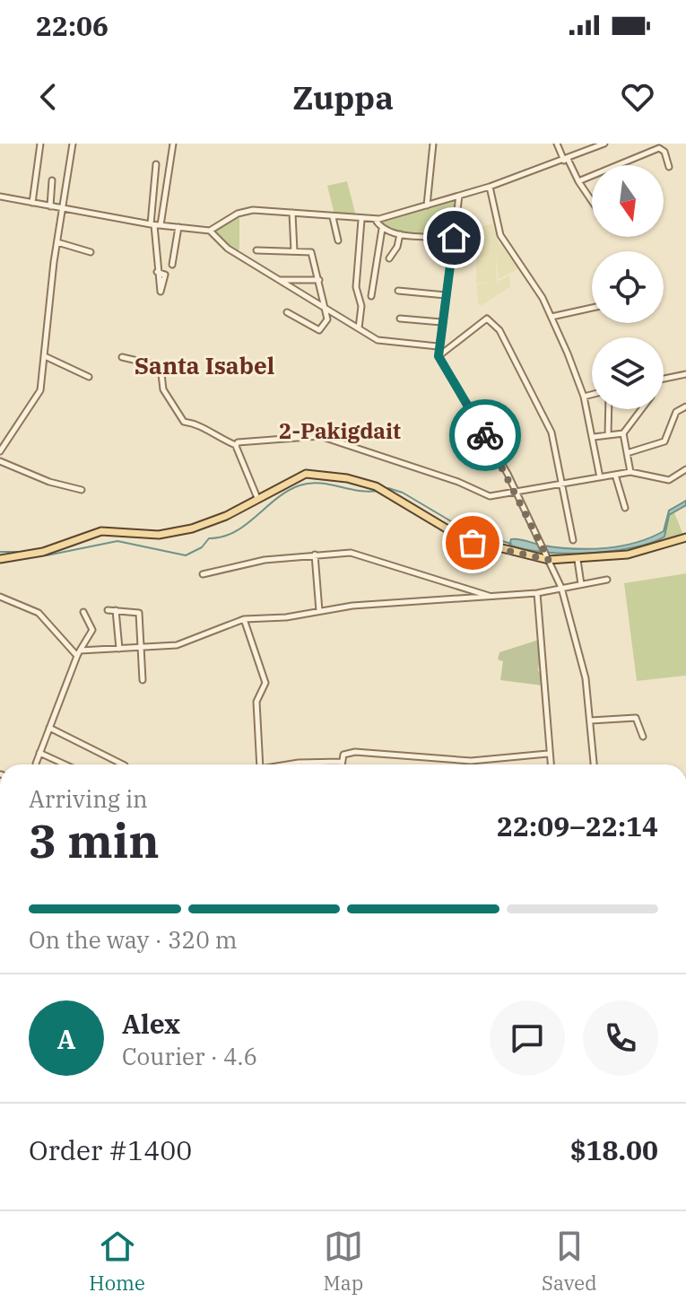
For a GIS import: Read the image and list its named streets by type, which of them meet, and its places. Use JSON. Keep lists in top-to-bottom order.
{
  "districts": ["Santa Isabel", "2-Pakigdait"],
  "north": "bottom",
  "page": {
    "status": "22:06",
    "header": "Zuppa",
    "heading": ["3 min", "Arriving in", "22:09–22:14"],
    "panel": [
      "Alex",
      "Courier · 4.6",
      "Order #1400",
      "$18.00"
    ],
    "bar": "On the way · 320 m",
    "round": "A",
    "tabs": ["Home", "Map", "Saved"]
  }
}
